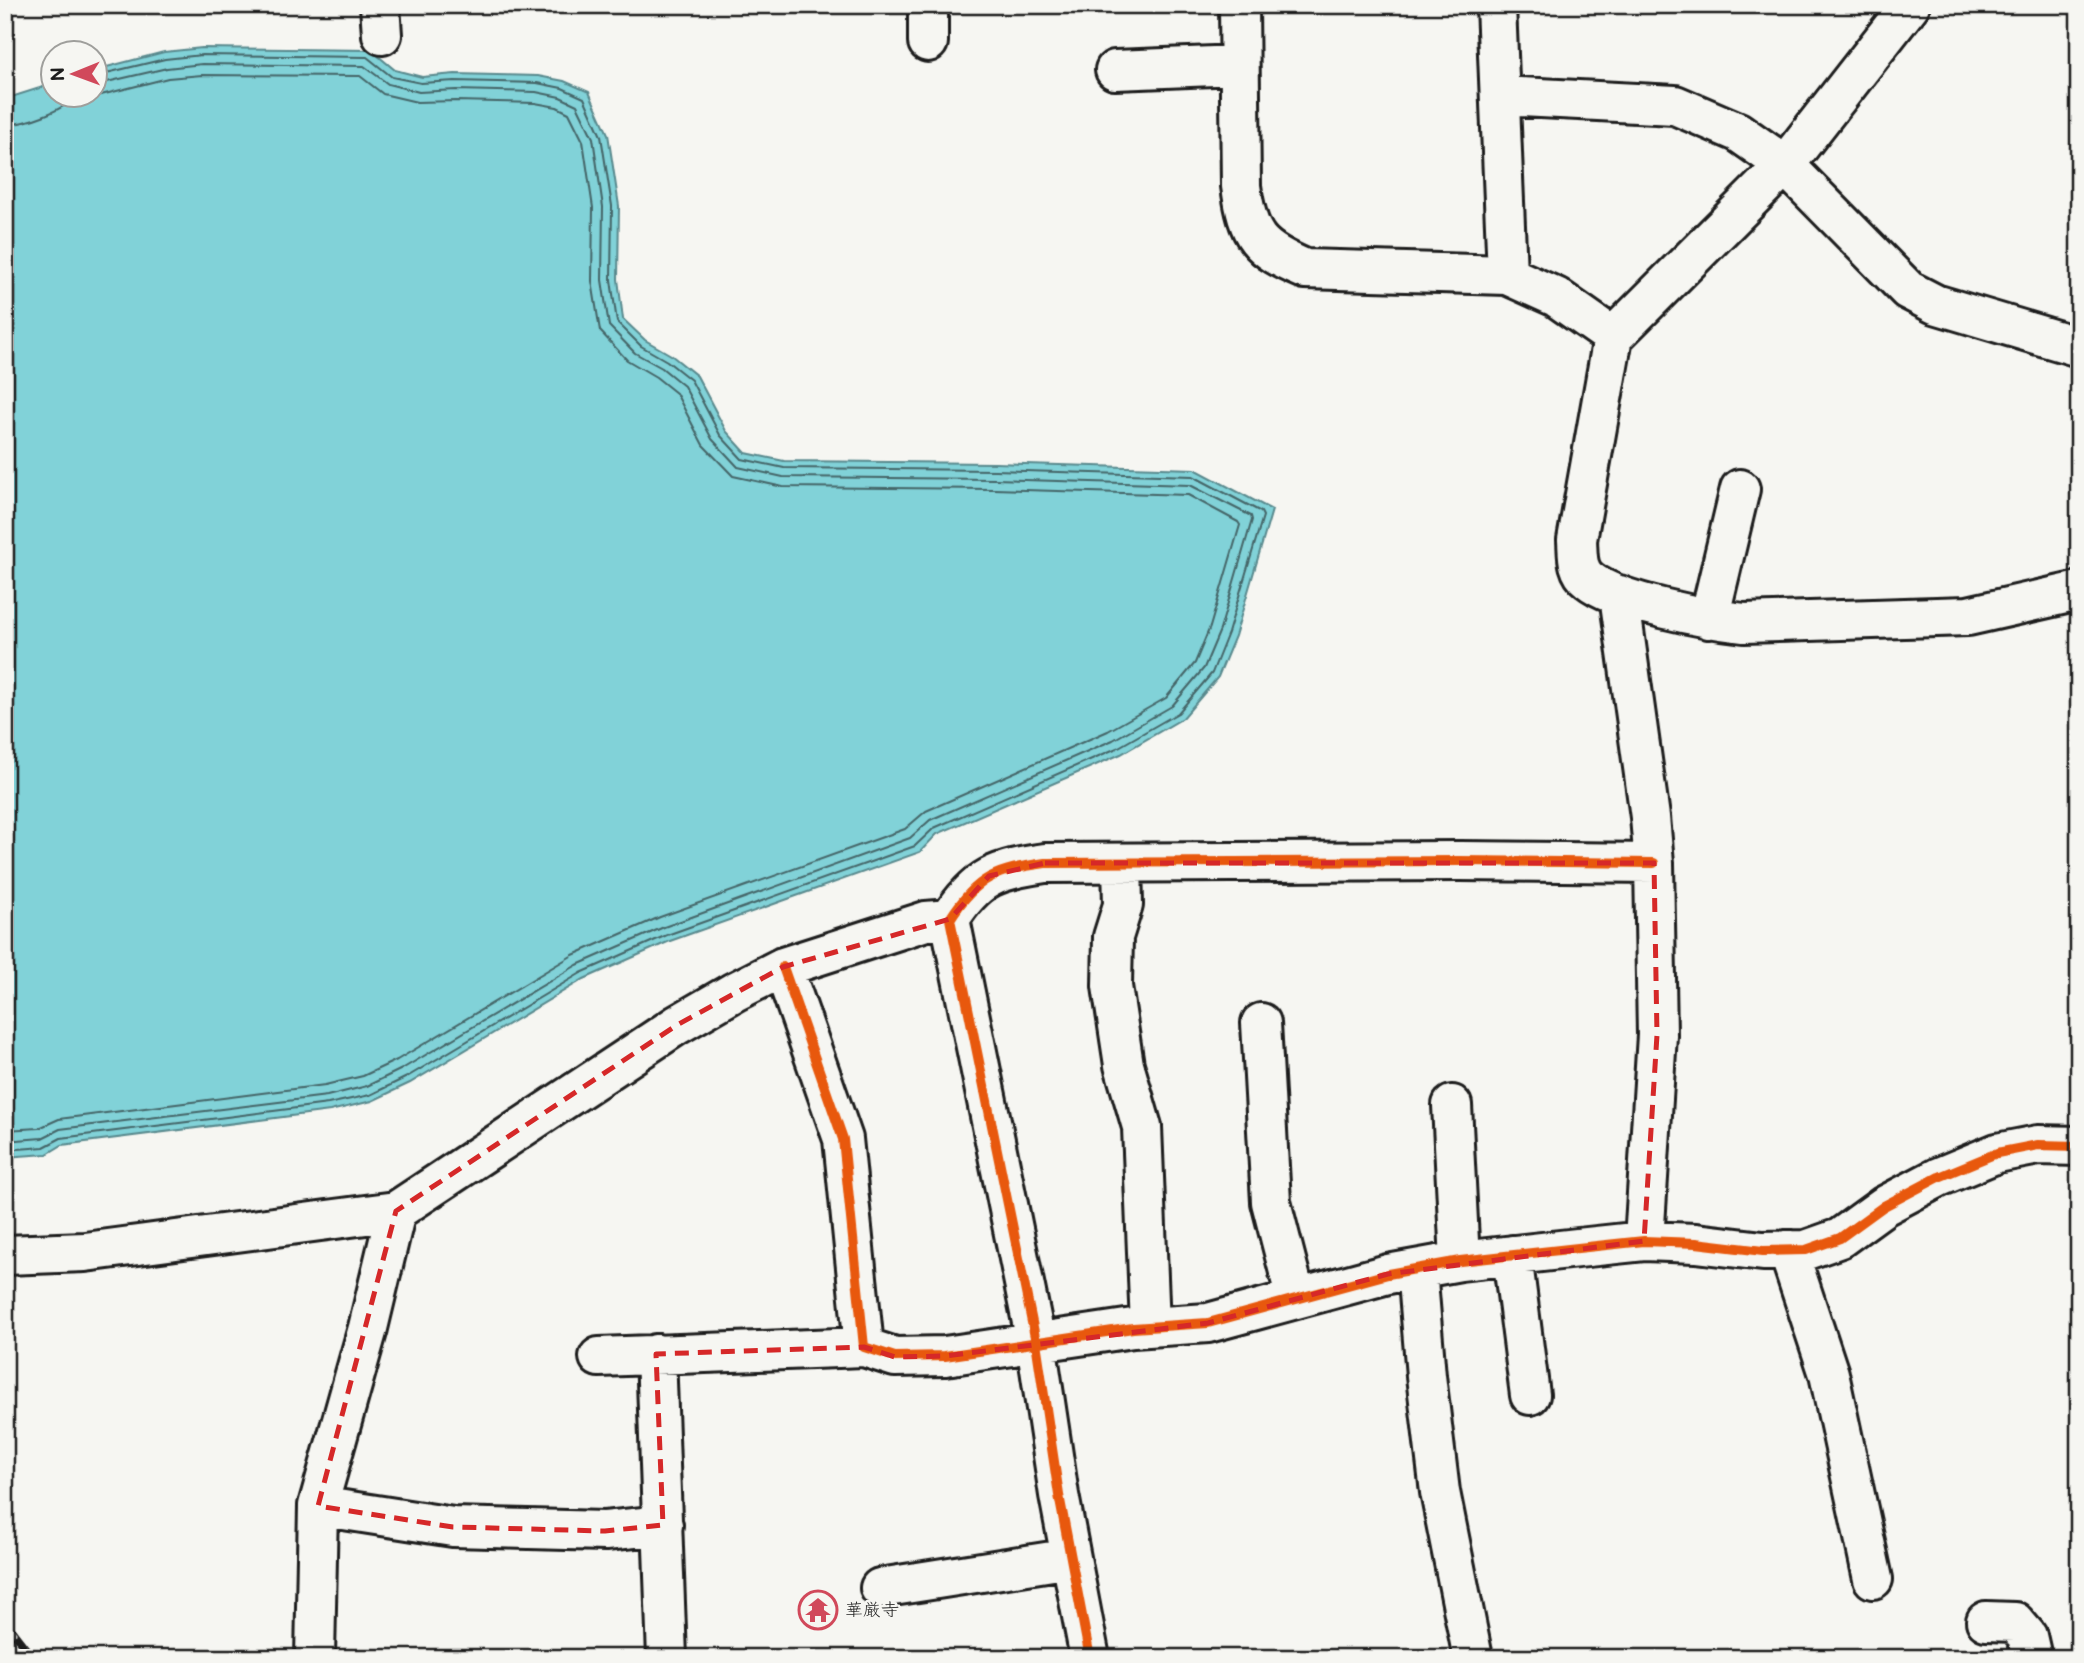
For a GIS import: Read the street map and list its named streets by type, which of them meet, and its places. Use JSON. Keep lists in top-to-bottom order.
{
  "places": {
    "temple": ["華厳寺"]
  },
  "north": "left"
}
